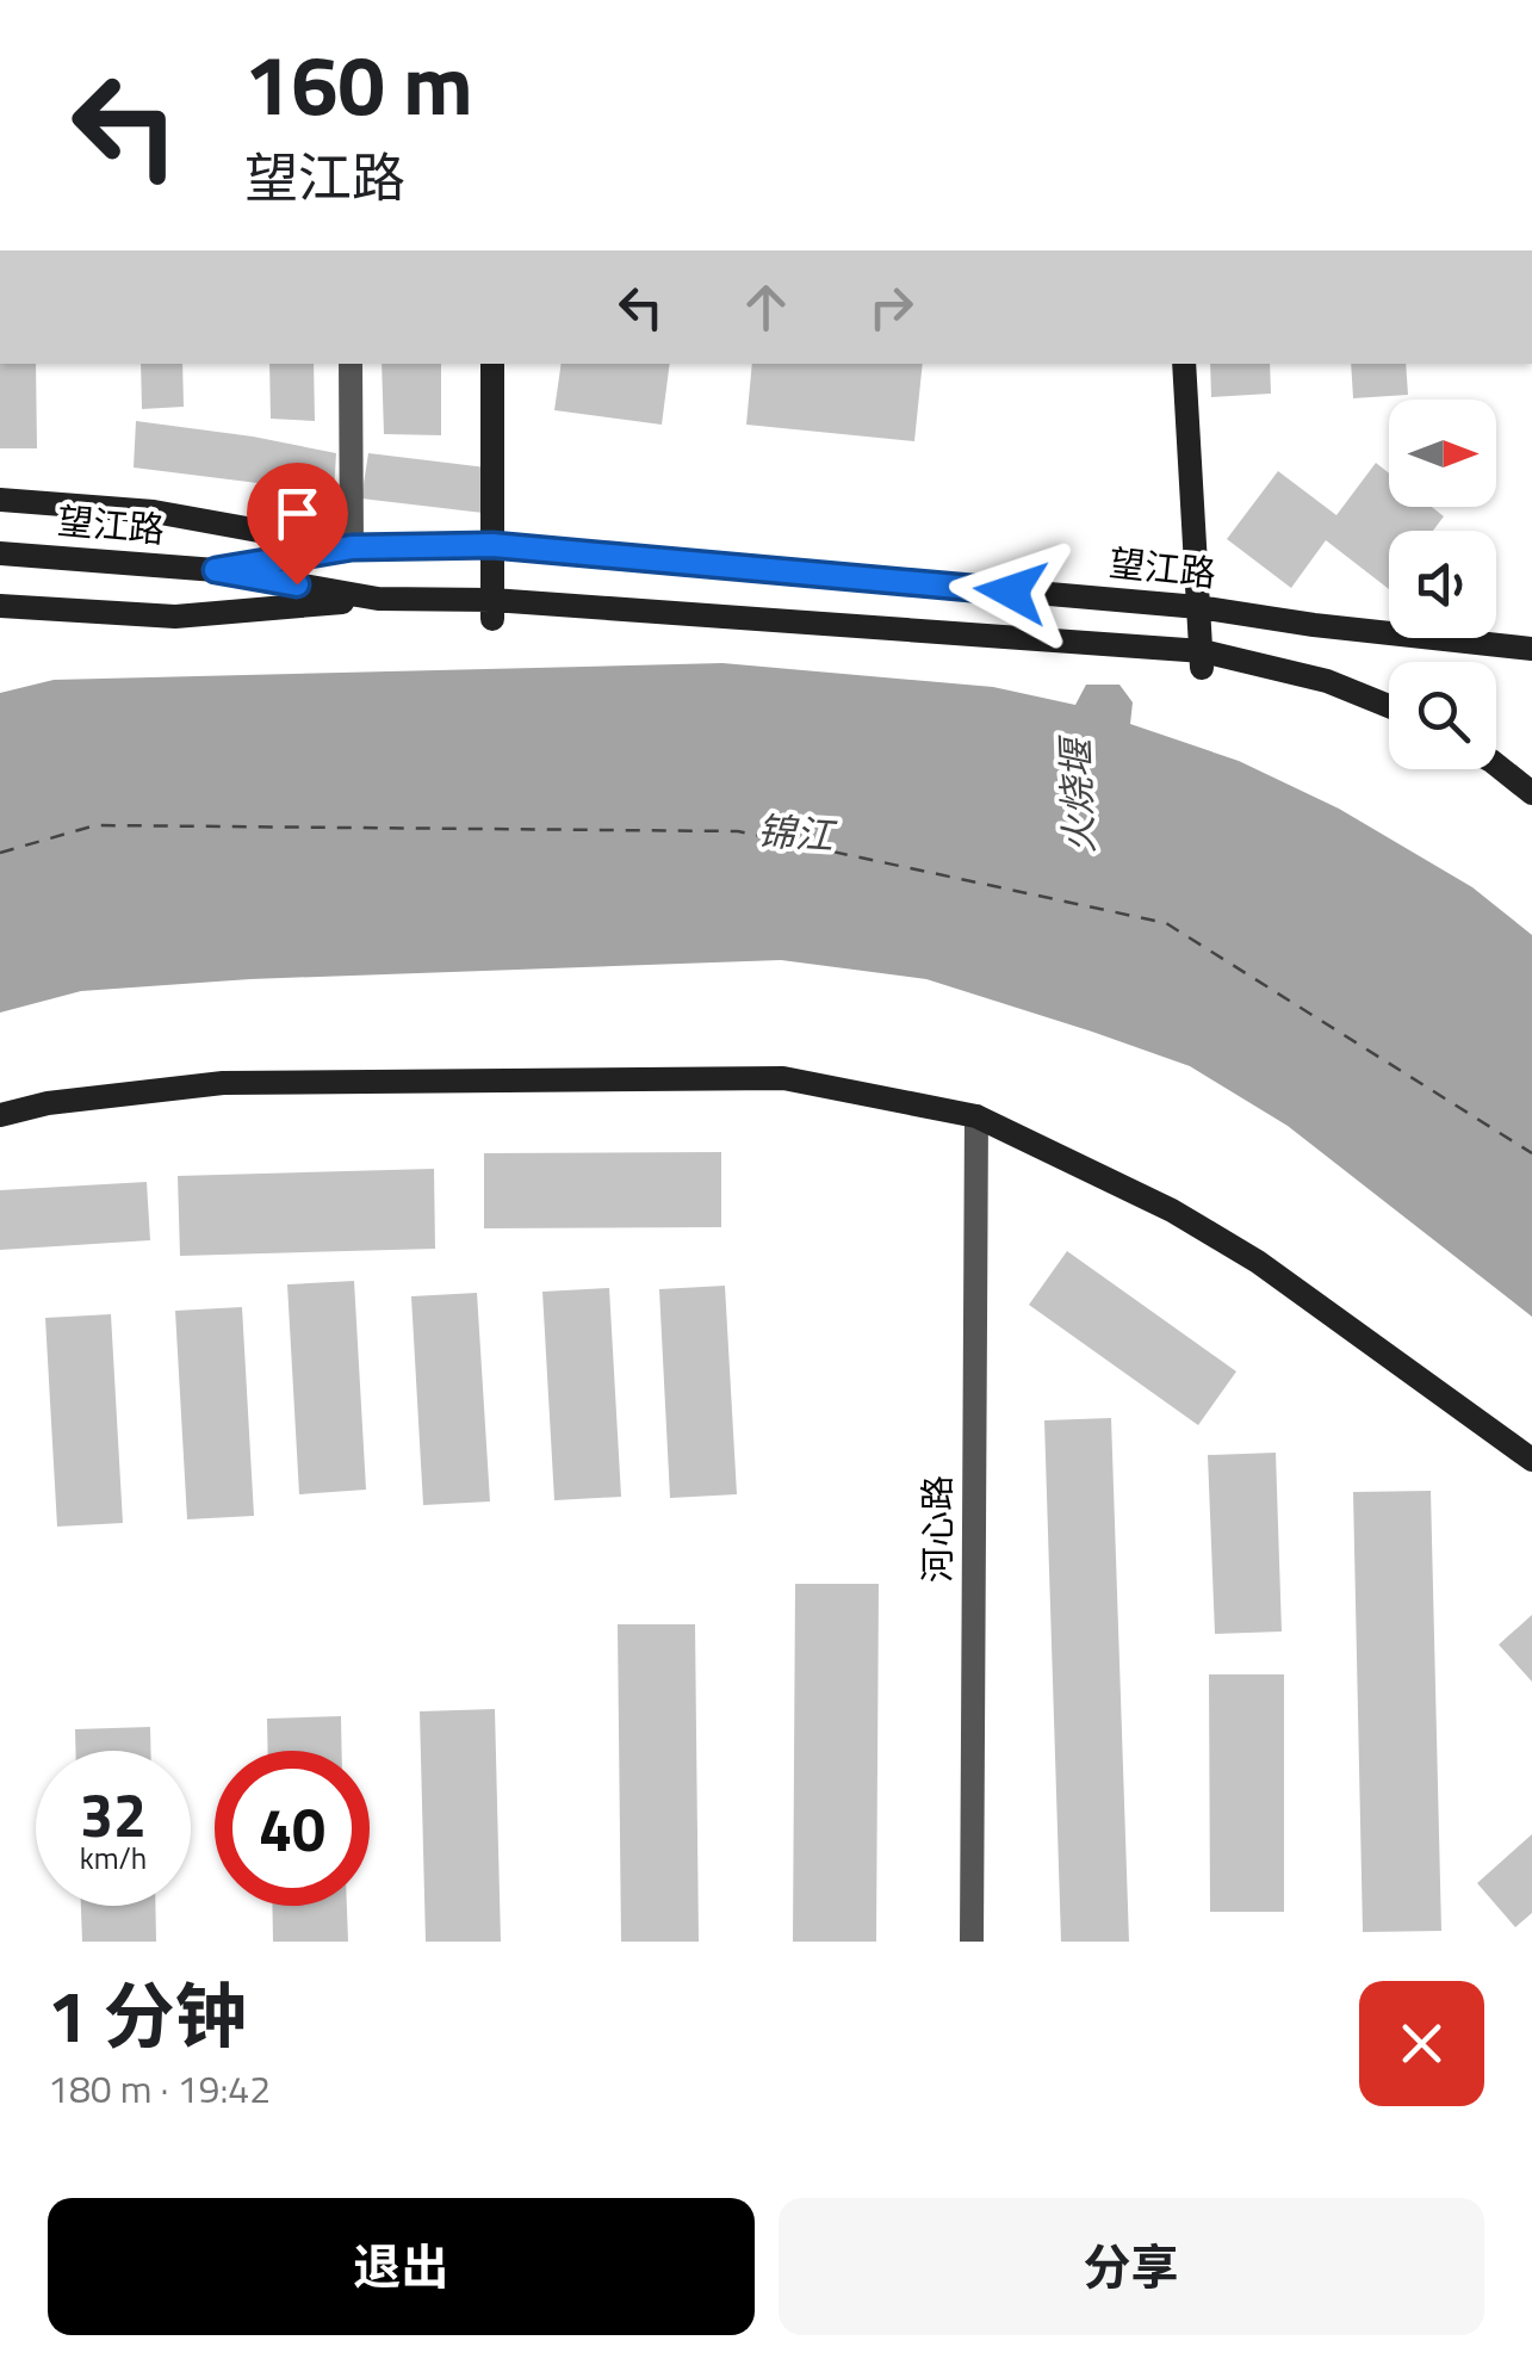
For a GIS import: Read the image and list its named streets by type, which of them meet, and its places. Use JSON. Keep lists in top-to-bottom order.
{
  "streets": {
    "street": ["望江路", "河心路"]
  },
  "water": ["火烧堰", "锦江"],
  "north": "right",
  "page": {
    "turn": ["160 m", "望江路"],
    "speed": "32 km/h",
    "limit": "40",
    "heading": ["1 分钟", "180 m · 19:42"],
    "buttons": ["退出", "分享"]
  }
}
